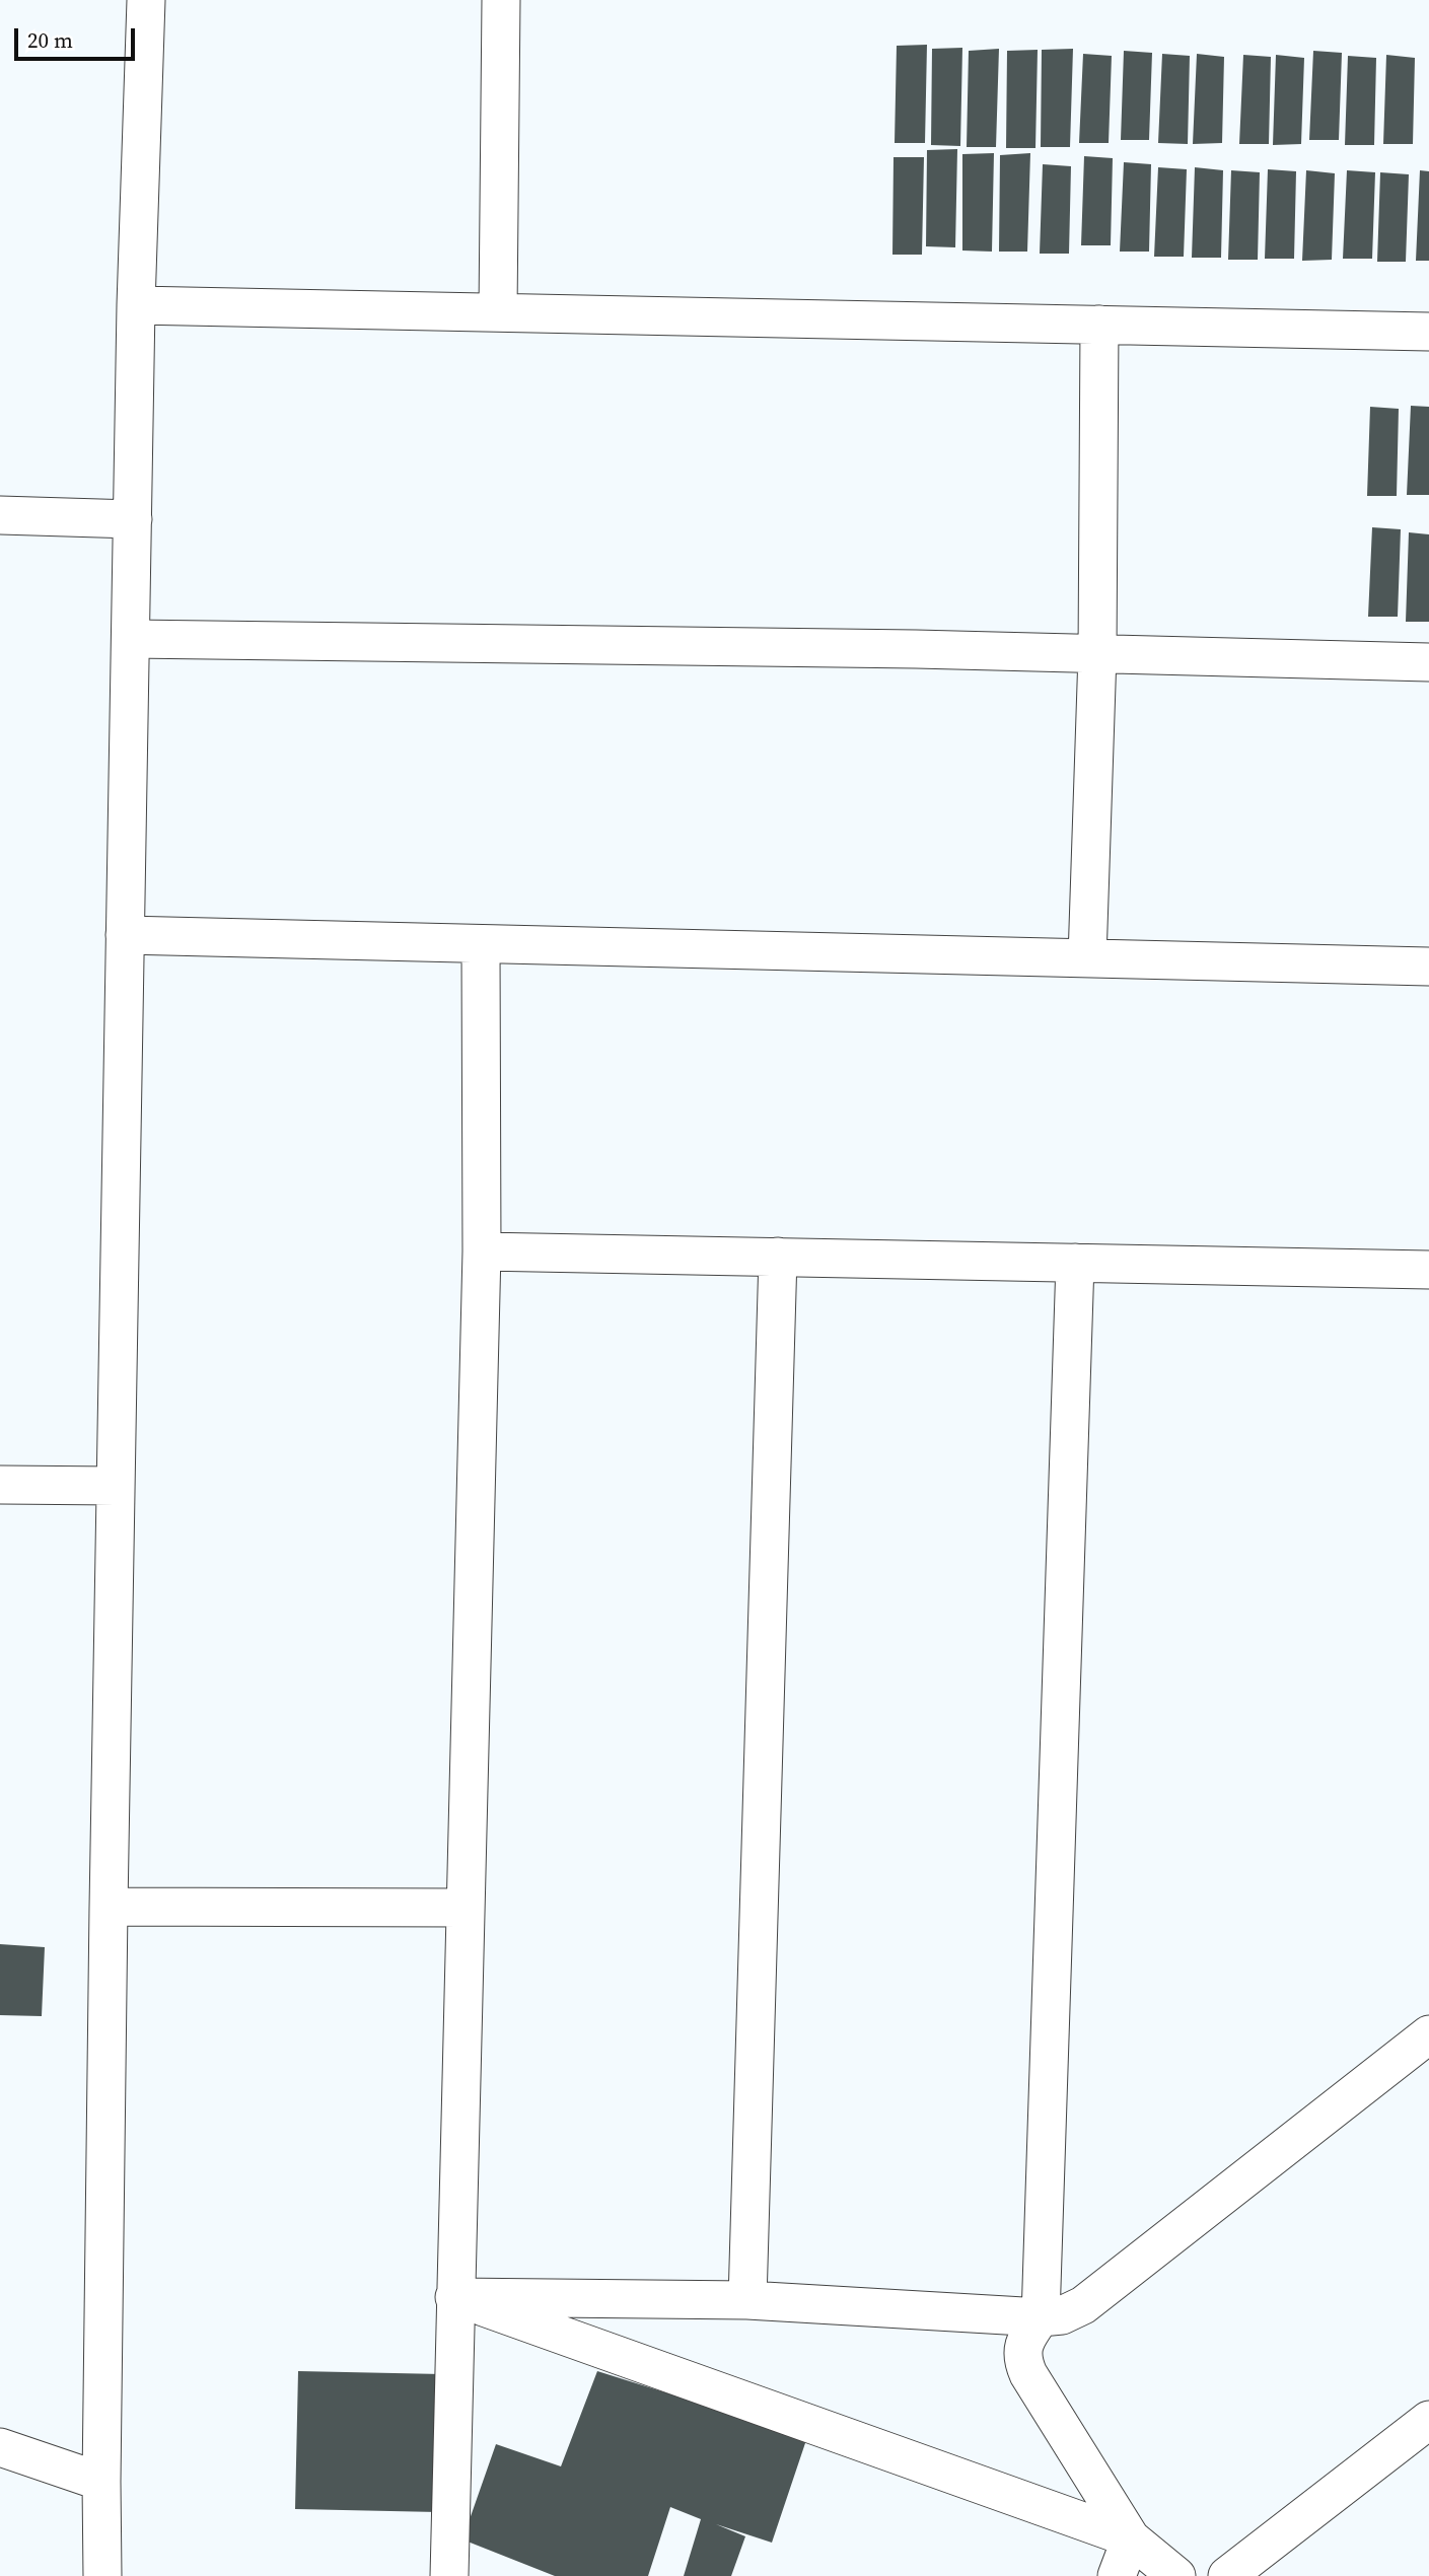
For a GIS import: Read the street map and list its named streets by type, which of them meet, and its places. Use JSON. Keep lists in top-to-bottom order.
{
  "scale_bar": "20 m"
}
